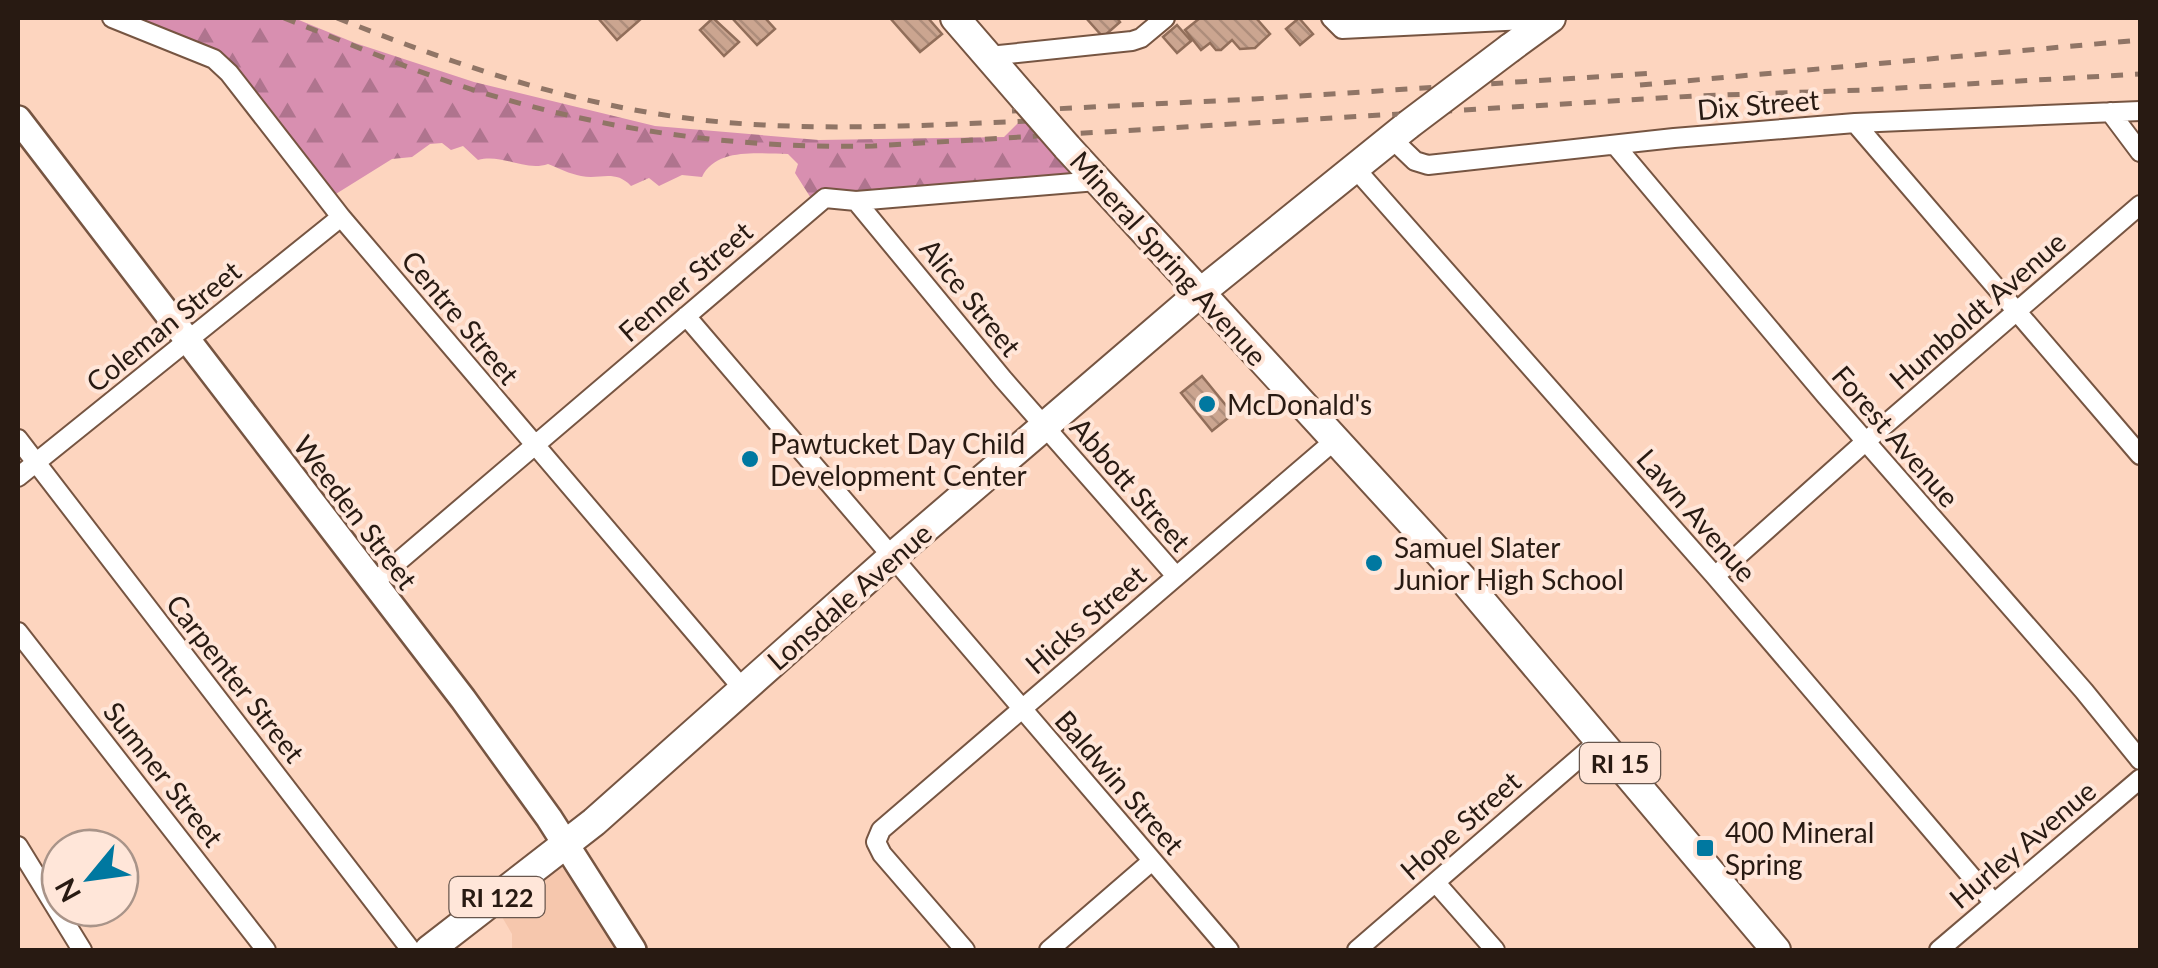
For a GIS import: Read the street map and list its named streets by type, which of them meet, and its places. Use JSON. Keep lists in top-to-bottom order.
{
  "streets": {
    "main road": [
      "Mineral Spring Avenue",
      "Weeden Street",
      "Lonsdale Avenue",
      "RI 15",
      "RI 122"
    ],
    "street": [
      "Dix Street",
      "Fenner Street",
      "Alice Street",
      "Humboldt Avenue",
      "Centre Street",
      "Coleman Street",
      "Forest Avenue",
      "Abbott Street",
      "Lawn Avenue",
      "Hicks Street",
      "Carpenter Street",
      "Sumner Street",
      "Baldwin Street",
      "Hope Street",
      "Hurley Avenue"
    ]
  },
  "crossings": [
    ["Dix Street", "Forest Avenue"],
    ["Dix Street", "Lonsdale Avenue"],
    ["Mineral Spring Avenue", "Fenner Street"],
    ["Mineral Spring Avenue", "Lonsdale Avenue"],
    ["Mineral Spring Avenue", "Hicks Street"],
    ["Mineral Spring Avenue", "Hope Street"],
    ["Fenner Street", "Alice Street"],
    ["Fenner Street", "Centre Street"],
    ["Fenner Street", "Weeden Street"],
    ["Fenner Street", "Baldwin Street"],
    ["Alice Street", "Abbott Street"],
    ["Alice Street", "Lonsdale Avenue"],
    ["Humboldt Avenue", "Forest Avenue"],
    ["Humboldt Avenue", "Lawn Avenue"],
    ["Centre Street", "Coleman Street"],
    ["Centre Street", "Lonsdale Avenue"],
    ["Coleman Street", "Weeden Street"],
    ["Coleman Street", "Carpenter Street"],
    ["Abbott Street", "Lonsdale Avenue"],
    ["Abbott Street", "Hicks Street"],
    ["Weeden Street", "Lonsdale Avenue"],
    ["Lawn Avenue", "Lonsdale Avenue"],
    ["Lawn Avenue", "Hurley Avenue"],
    ["Lonsdale Avenue", "Baldwin Street"],
    ["Hicks Street", "Baldwin Street"]
  ],
  "places": {
    "other": ["McDonald's", "Pawtucket Day Child Development Center", "Samuel Slater Junior High School"],
    "transit": ["400 Mineral Spring"]
  },
  "north": "bottom left"
}
